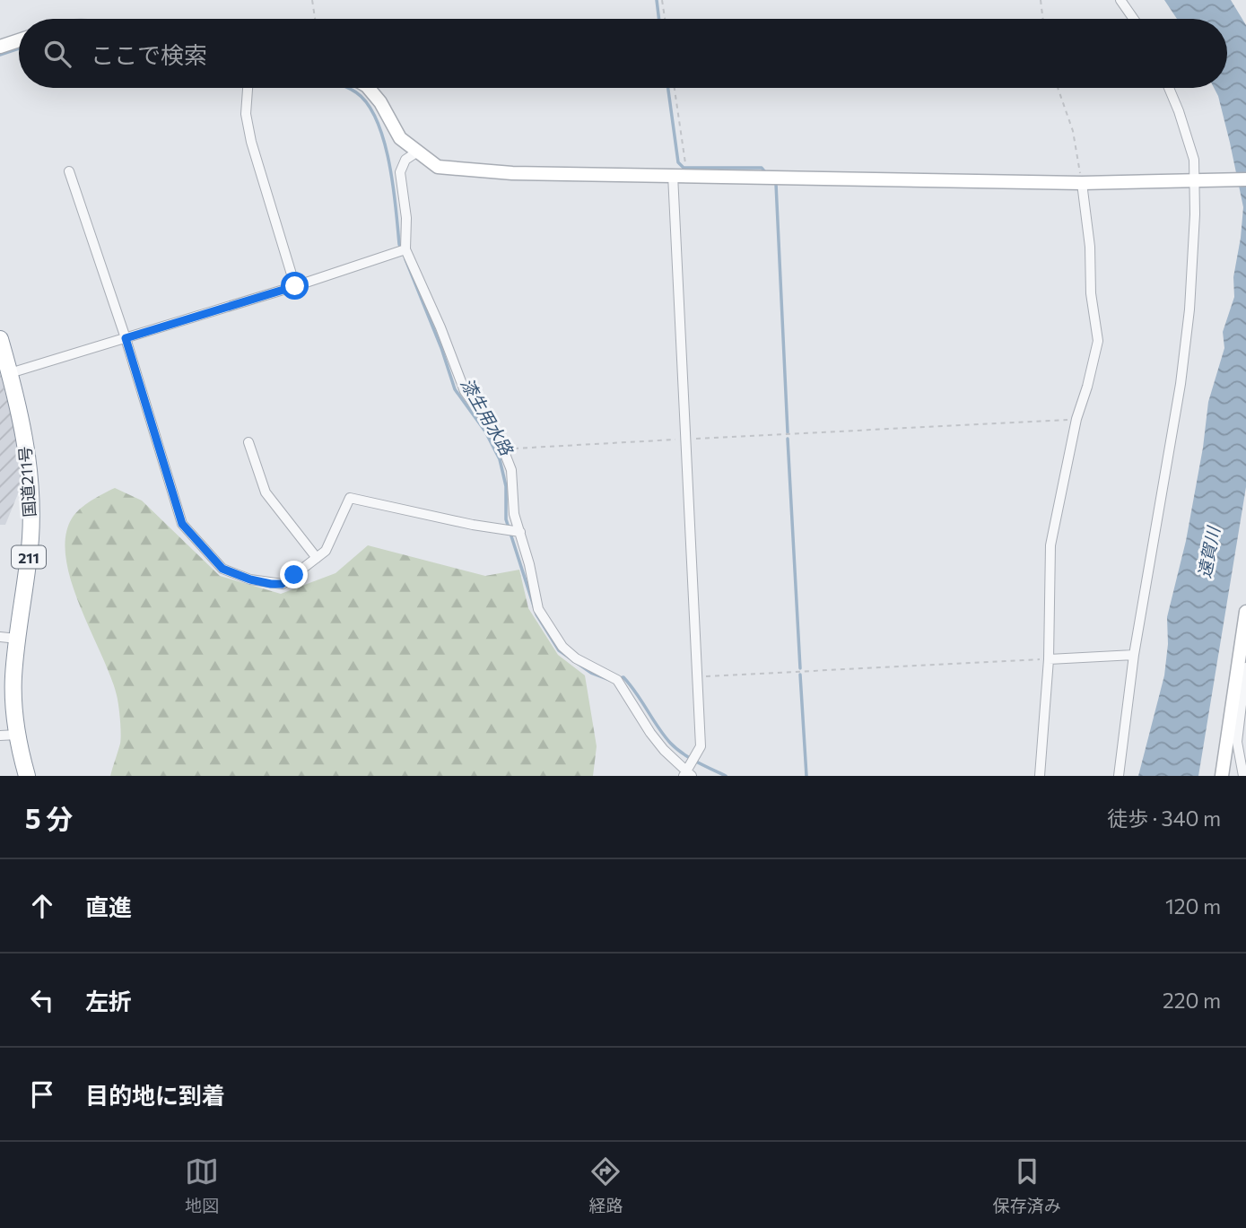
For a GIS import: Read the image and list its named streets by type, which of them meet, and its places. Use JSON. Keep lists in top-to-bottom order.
{
  "streets": {
    "highway": ["国道211号", "211"]
  },
  "water": ["漆生用水路", "遠賀川"],
  "page": {
    "search": "ここで検索",
    "heading": ["5 分", "徒歩 · 340 m"],
    "list": [
      ["直進", "120 m"],
      ["左折", "220 m"],
      "目的地に到着"
    ],
    "nav": ["地図", "経路", "保存済み"]
  }
}
